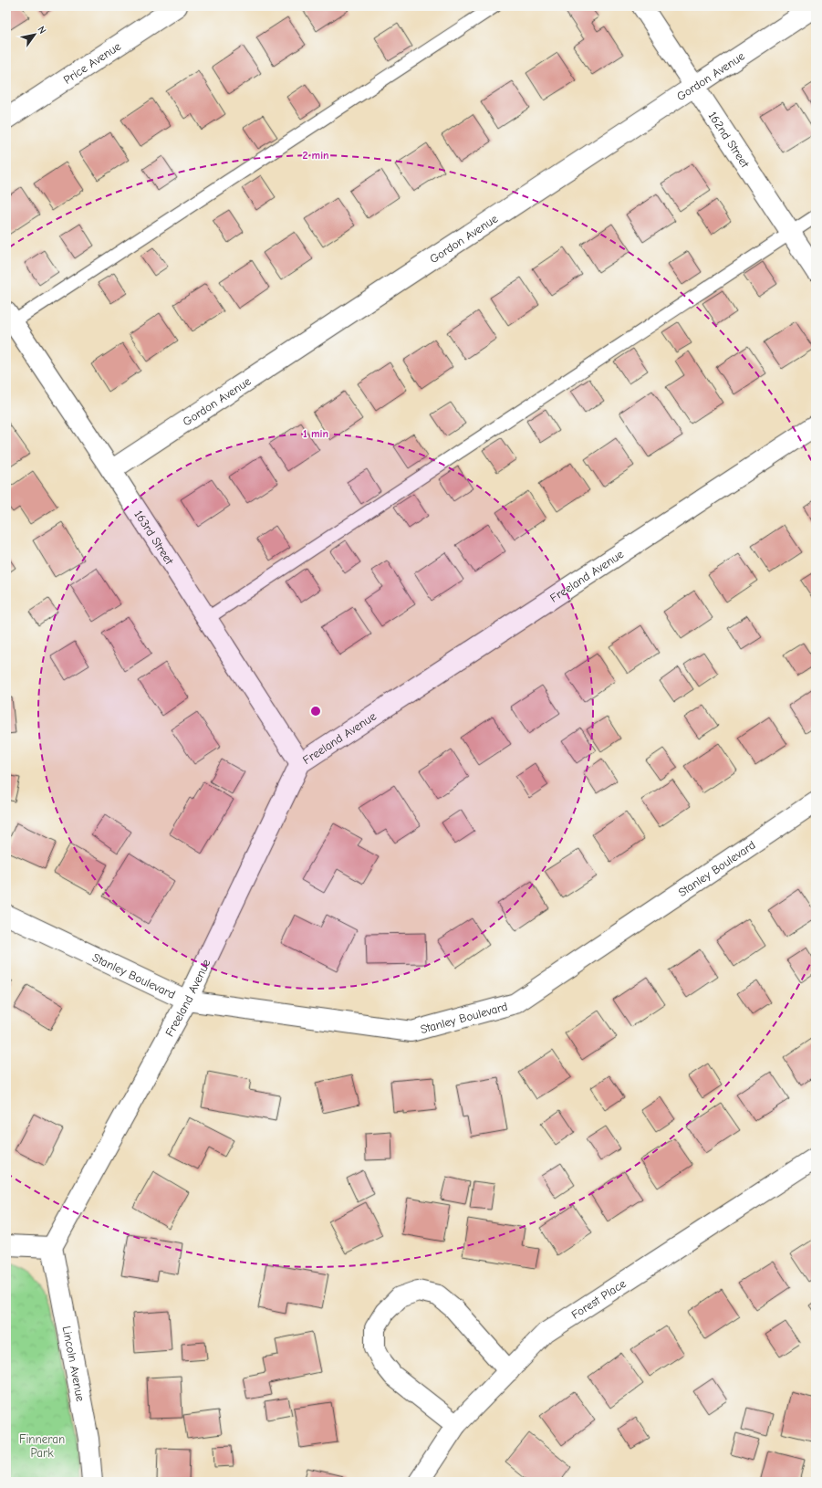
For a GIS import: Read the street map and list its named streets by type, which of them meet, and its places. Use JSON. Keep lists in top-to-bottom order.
{
  "streets": {
    "street": [
      "Price Avenue",
      "Gordon Avenue",
      "162nd Street",
      "163rd Street",
      "Freeland Avenue",
      "Stanley Boulevard",
      "Forest Place",
      "Lincoln Avenue"
    ]
  },
  "crossings": [
    ["Gordon Avenue", "162nd Street"],
    ["Gordon Avenue", "163rd Street"],
    ["163rd Street", "Freeland Avenue"],
    ["Freeland Avenue", "Stanley Boulevard"],
    ["Freeland Avenue", "Lincoln Avenue"]
  ],
  "parks": ["Finneran Park"],
  "north": "top right",
  "rings": ["2 min", "1 min"]
}
